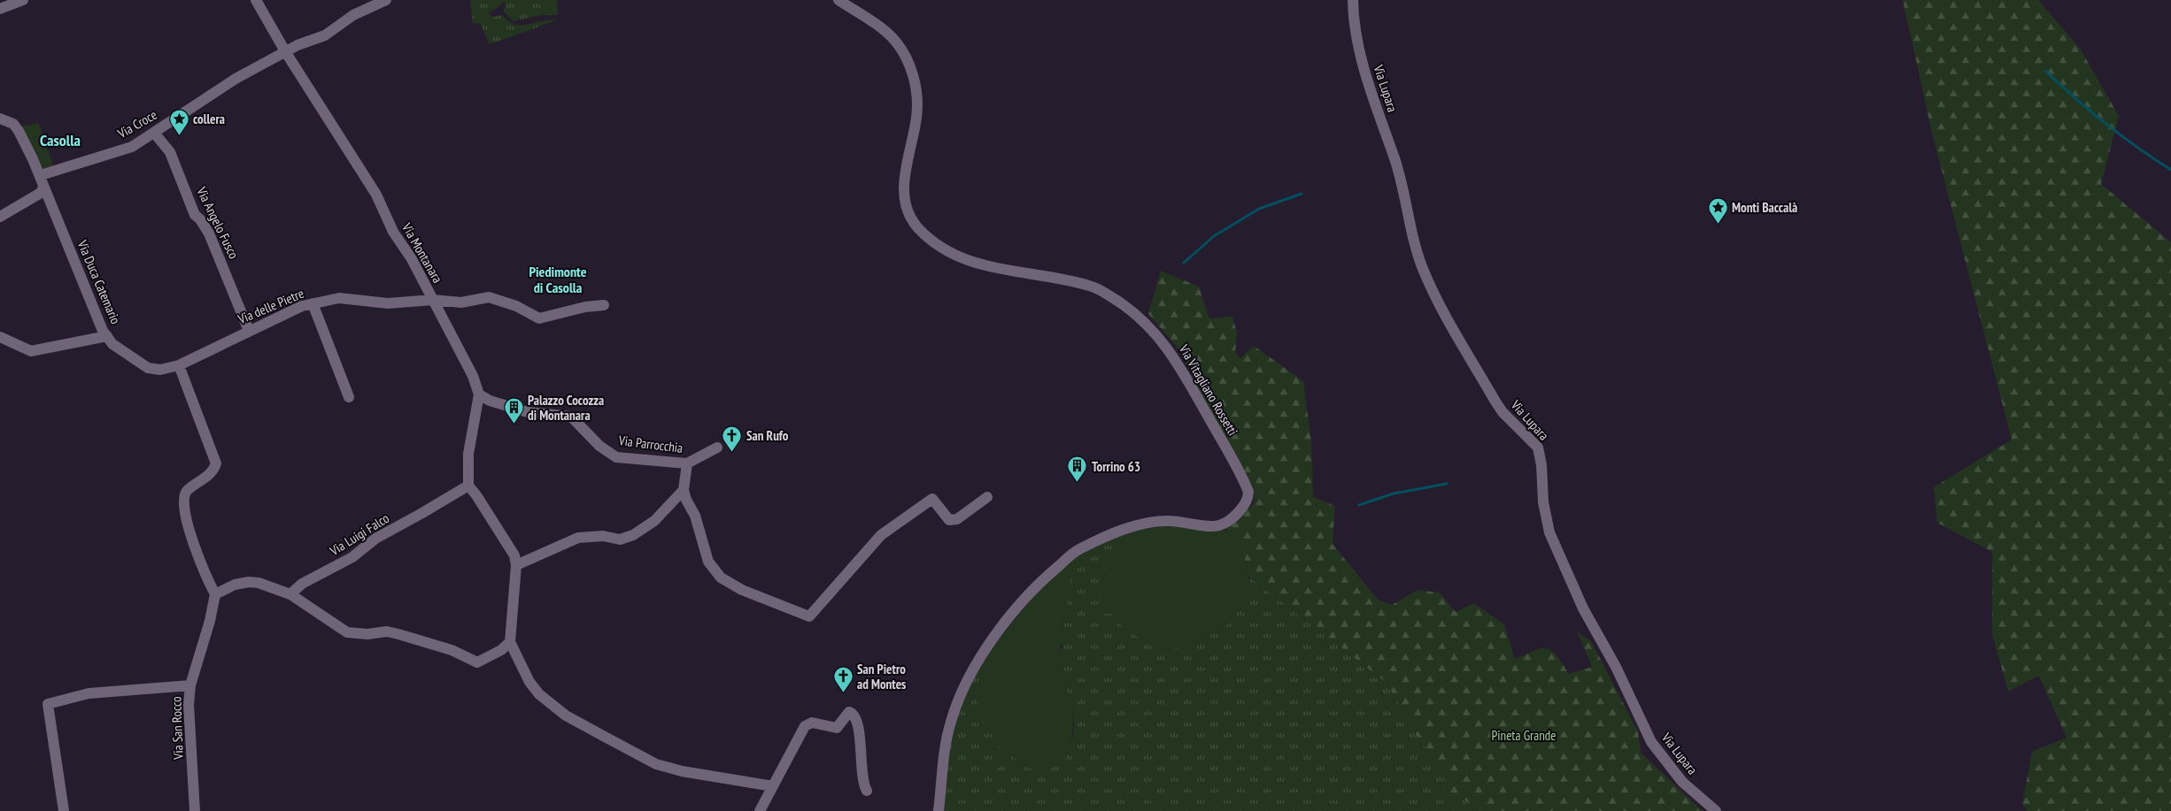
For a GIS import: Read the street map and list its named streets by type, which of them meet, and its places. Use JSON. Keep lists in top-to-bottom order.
{
  "streets": {
    "street": [
      "Via Lupara",
      "Via Croce",
      "Via Angelo Fusco",
      "Via Montanara",
      "Via Duca Catemario",
      "Via delle Pietre",
      "Via Vitagliano Rossetti",
      "Via Parrocchia",
      "Via Luigi Falco",
      "Via San Rocco"
    ]
  },
  "crossings": [
    ["Via Croce", "Via Angelo Fusco"],
    ["Via Croce", "Via Montanara"],
    ["Via Croce", "Via Duca Catemario"],
    ["Via Angelo Fusco", "Via delle Pietre"],
    ["Via Montanara", "Via delle Pietre"],
    ["Via Montanara", "Via Parrocchia"],
    ["Via Duca Catemario", "Via delle Pietre"]
  ],
  "districts": ["Casolla", "Piedimonte di Casolla"],
  "parks": ["Pineta Grande"],
  "places": {
    "place": ["collera", "Monti Baccalà"],
    "building": ["Palazzo Cocozza di Montanara", "Torrino 63"],
    "church": ["San Rufo", "San Pietro ad Montes"]
  }
}
